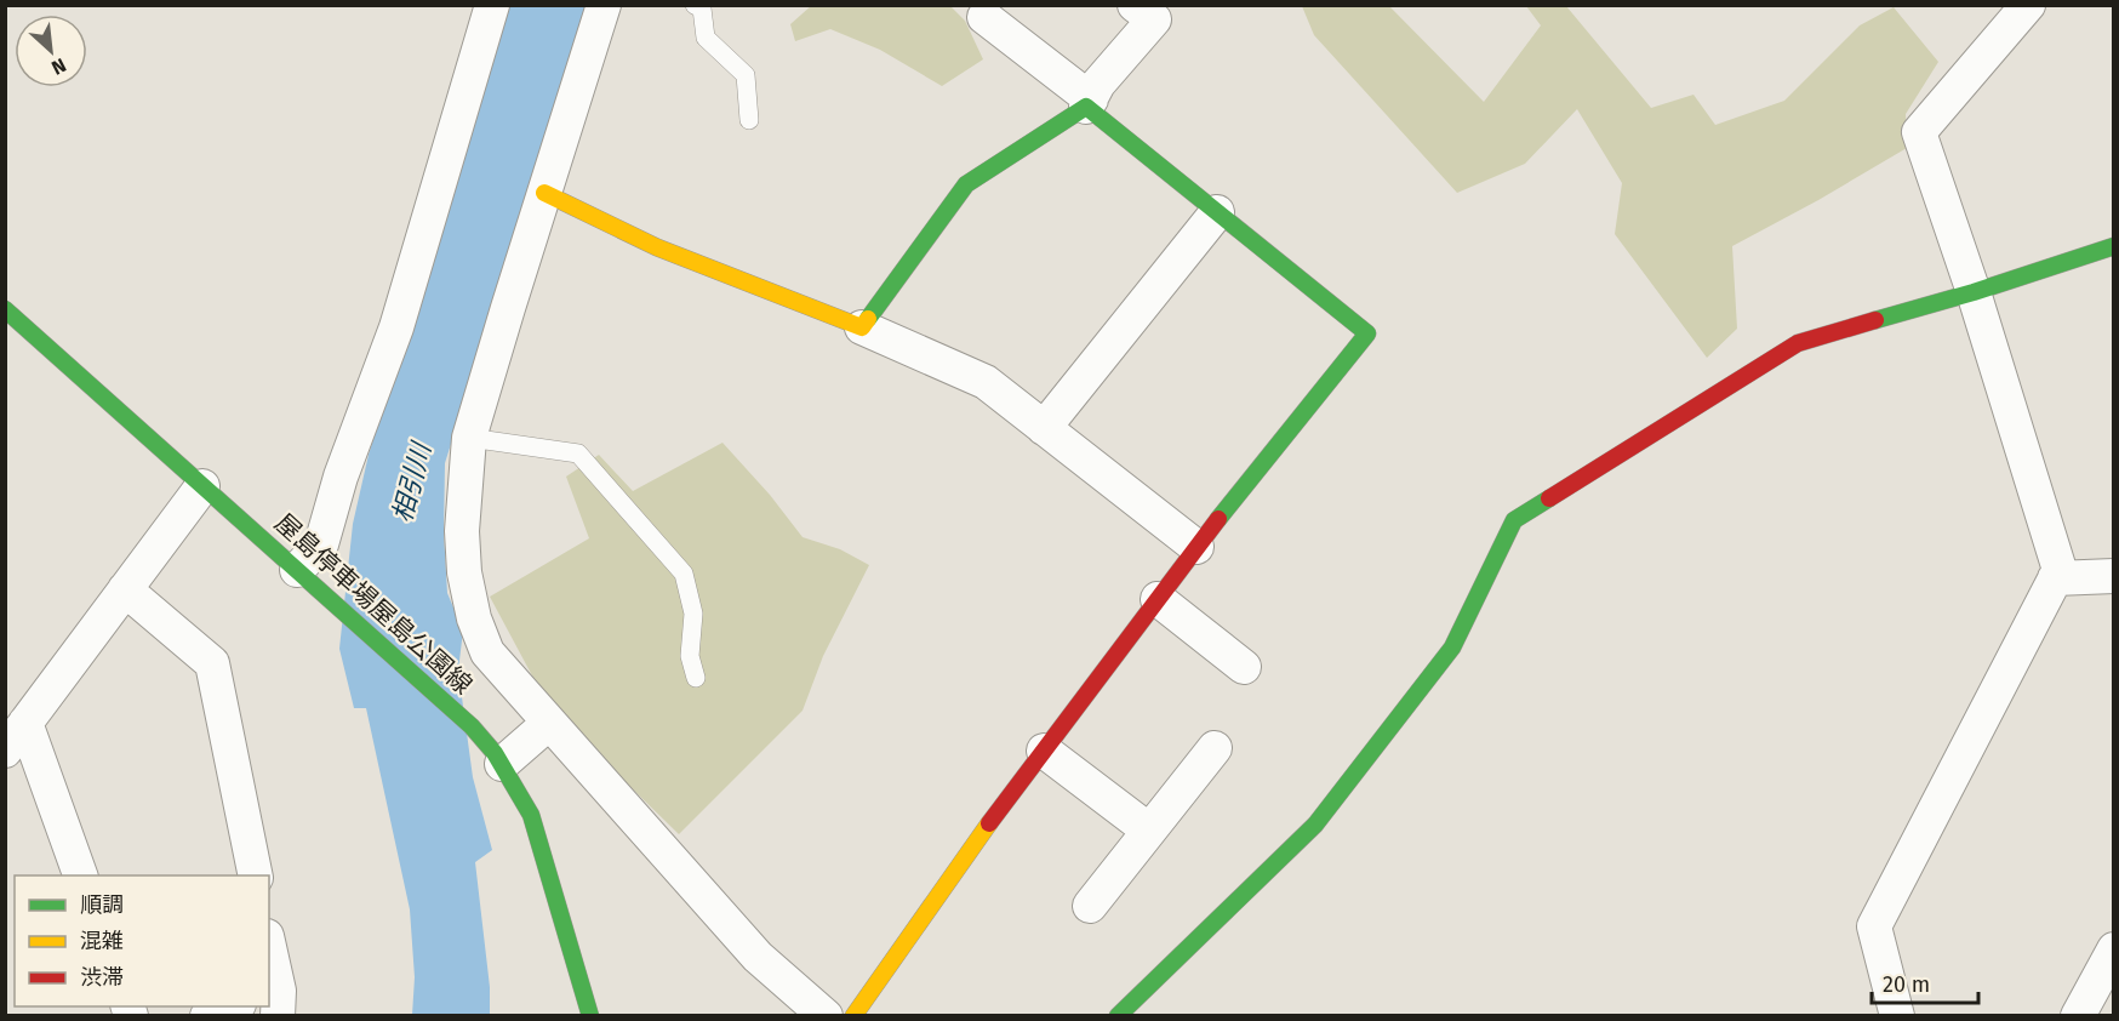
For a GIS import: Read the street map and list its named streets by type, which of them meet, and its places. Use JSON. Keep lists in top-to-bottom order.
{
  "streets": {
    "street": ["屋島停車場屋島公園線"]
  },
  "water": ["相引川"],
  "legend": ["順調", "混雑", "渋滞"],
  "scale_bar": "20 m",
  "north": "bottom right"
}
